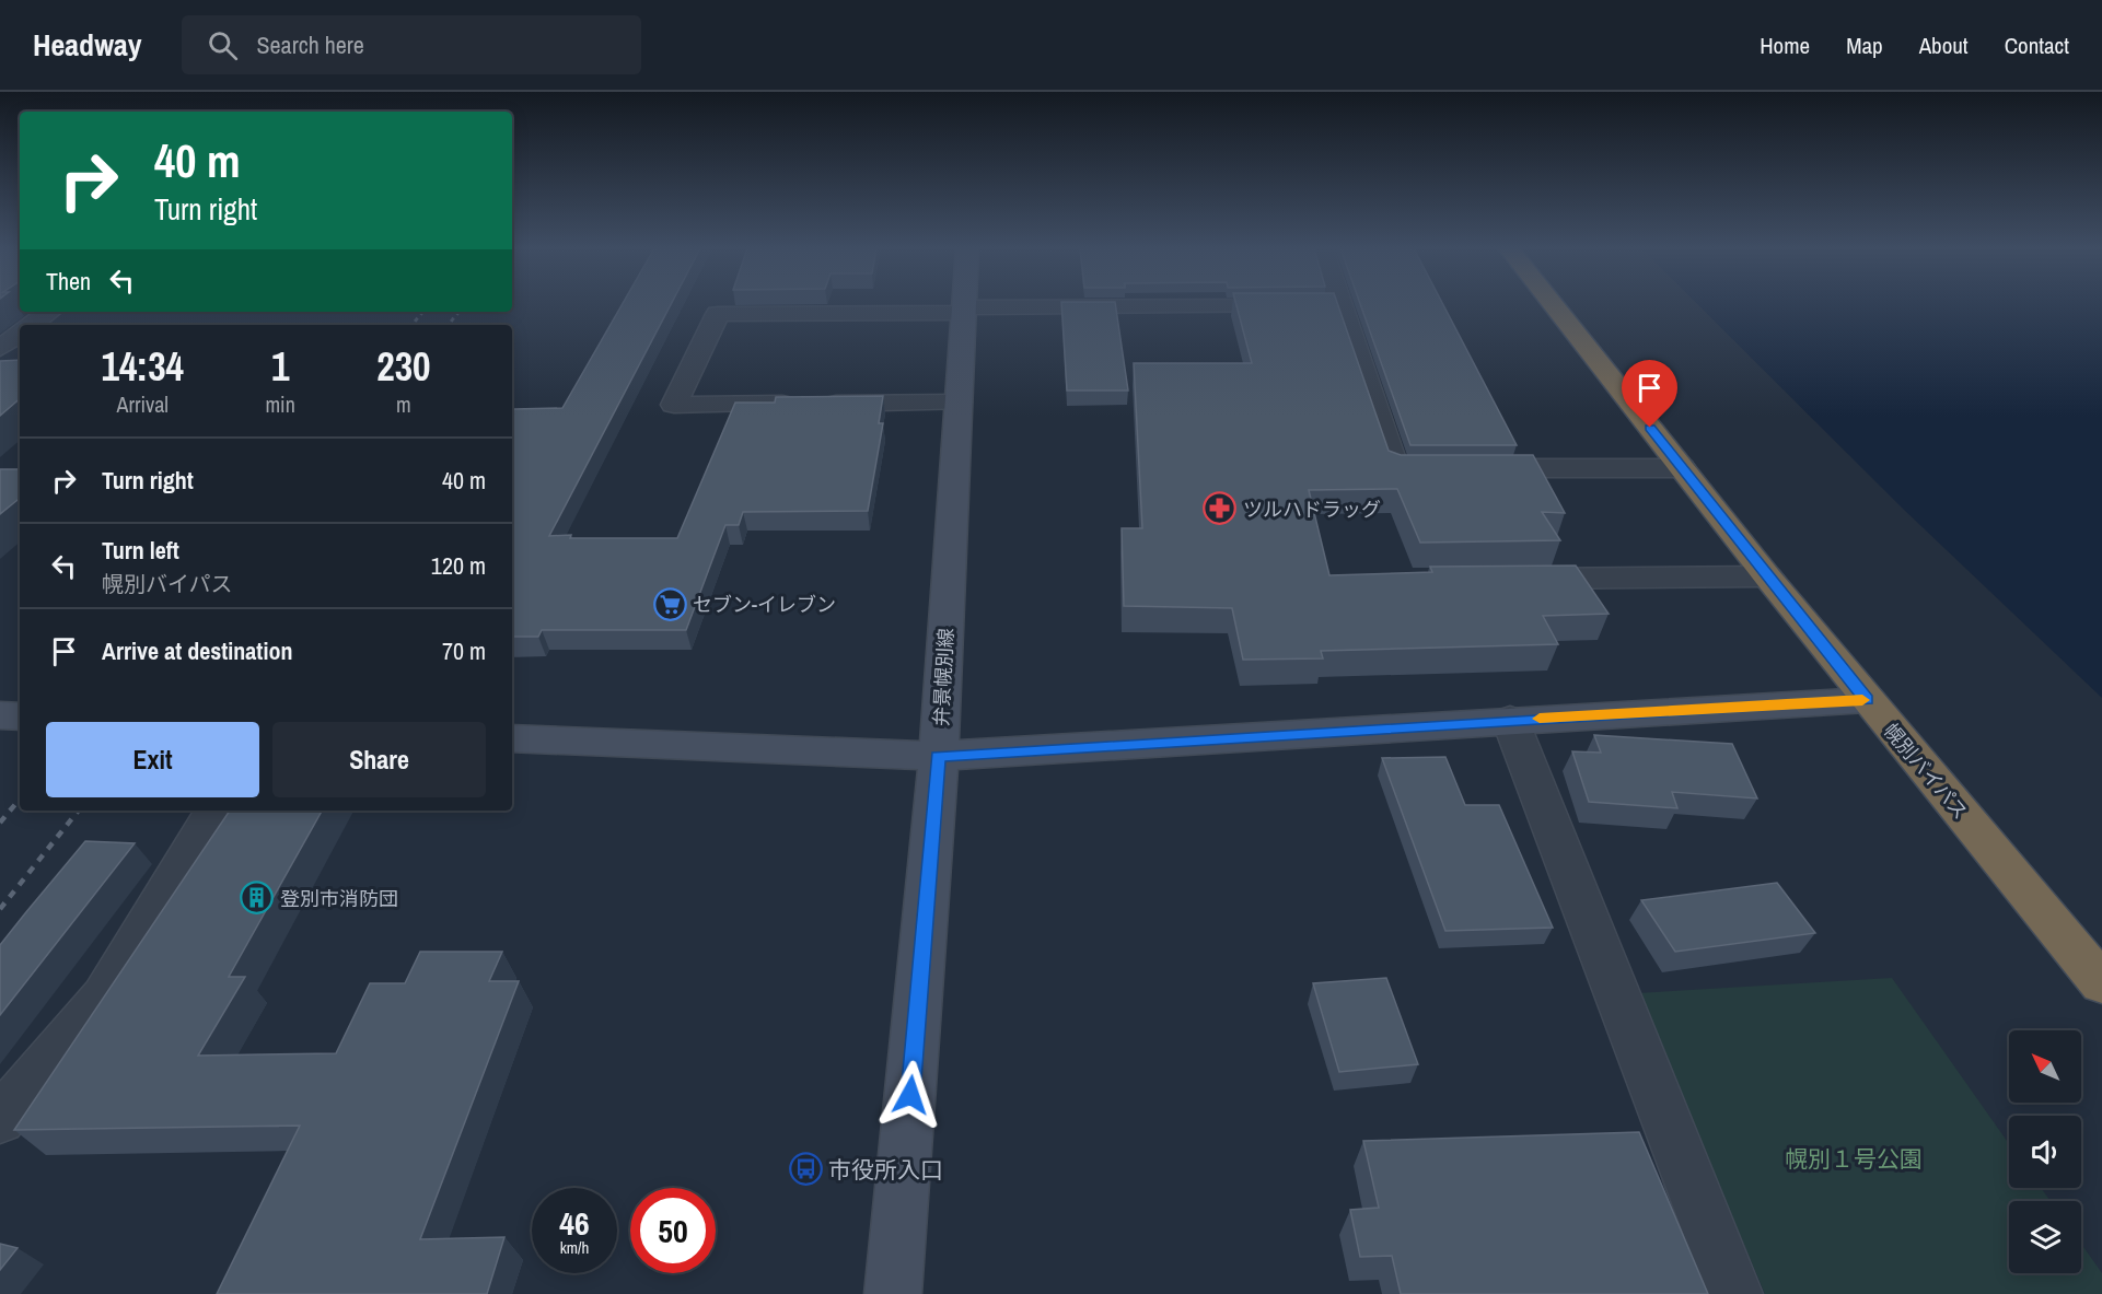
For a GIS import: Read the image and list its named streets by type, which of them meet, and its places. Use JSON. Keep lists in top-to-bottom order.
{
  "streets": {
    "highway": ["幌別バイパス"],
    "main road": ["弁景幌別線"]
  },
  "parks": ["幌別１号公園"],
  "places": {
    "pharmacy": ["ツルハドラッグ"],
    "supermarket": ["セブン-イレブン"],
    "building": ["登別市消防団"],
    "bus stop": ["市役所入口"]
  },
  "north": "top left",
  "page": {
    "header": "Headway",
    "search": "Search here",
    "nav": [
      "Home",
      "Map",
      "About",
      "Contact"
    ],
    "turn": ["40 m", "Turn right"],
    "then": "Then",
    "eta": [
      "14:34",
      "Arrival",
      "1",
      "min",
      "230",
      "m"
    ],
    "list": [
      {
        "name": "Turn right",
        "value": "40 m"
      },
      {
        "name": "Turn left",
        "note": "幌別バイパス",
        "value": "120 m"
      },
      {
        "name": "Arrive at destination",
        "value": "70 m"
      }
    ],
    "buttons": ["Exit", "Share"],
    "speed": "46 km/h",
    "limit": "50"
  }
}
